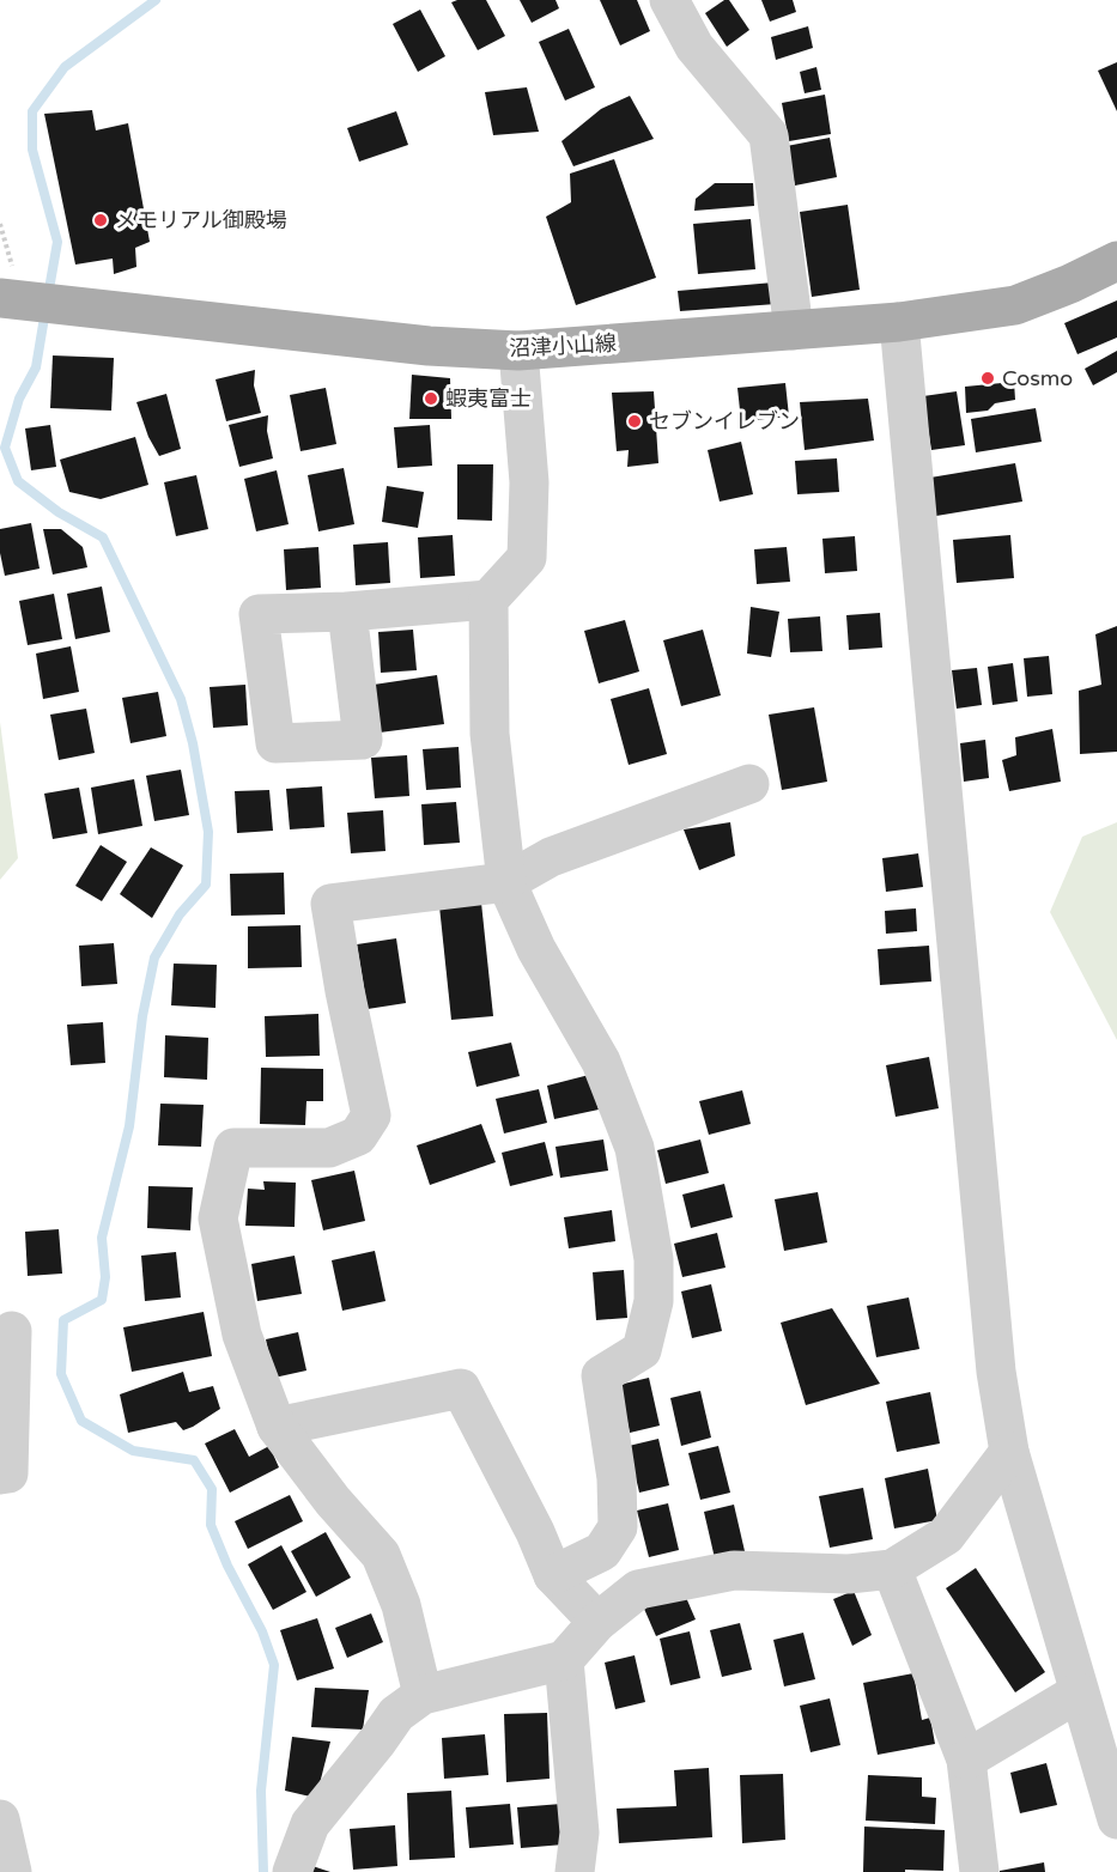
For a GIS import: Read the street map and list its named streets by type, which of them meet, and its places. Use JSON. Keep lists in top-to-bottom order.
{
  "streets": {
    "main road": ["沼津小山線"]
  },
  "places": [
    "メモリアル御殿場",
    "Cosmo",
    "蝦夷富士",
    "セブンイレブン"
  ]
}
